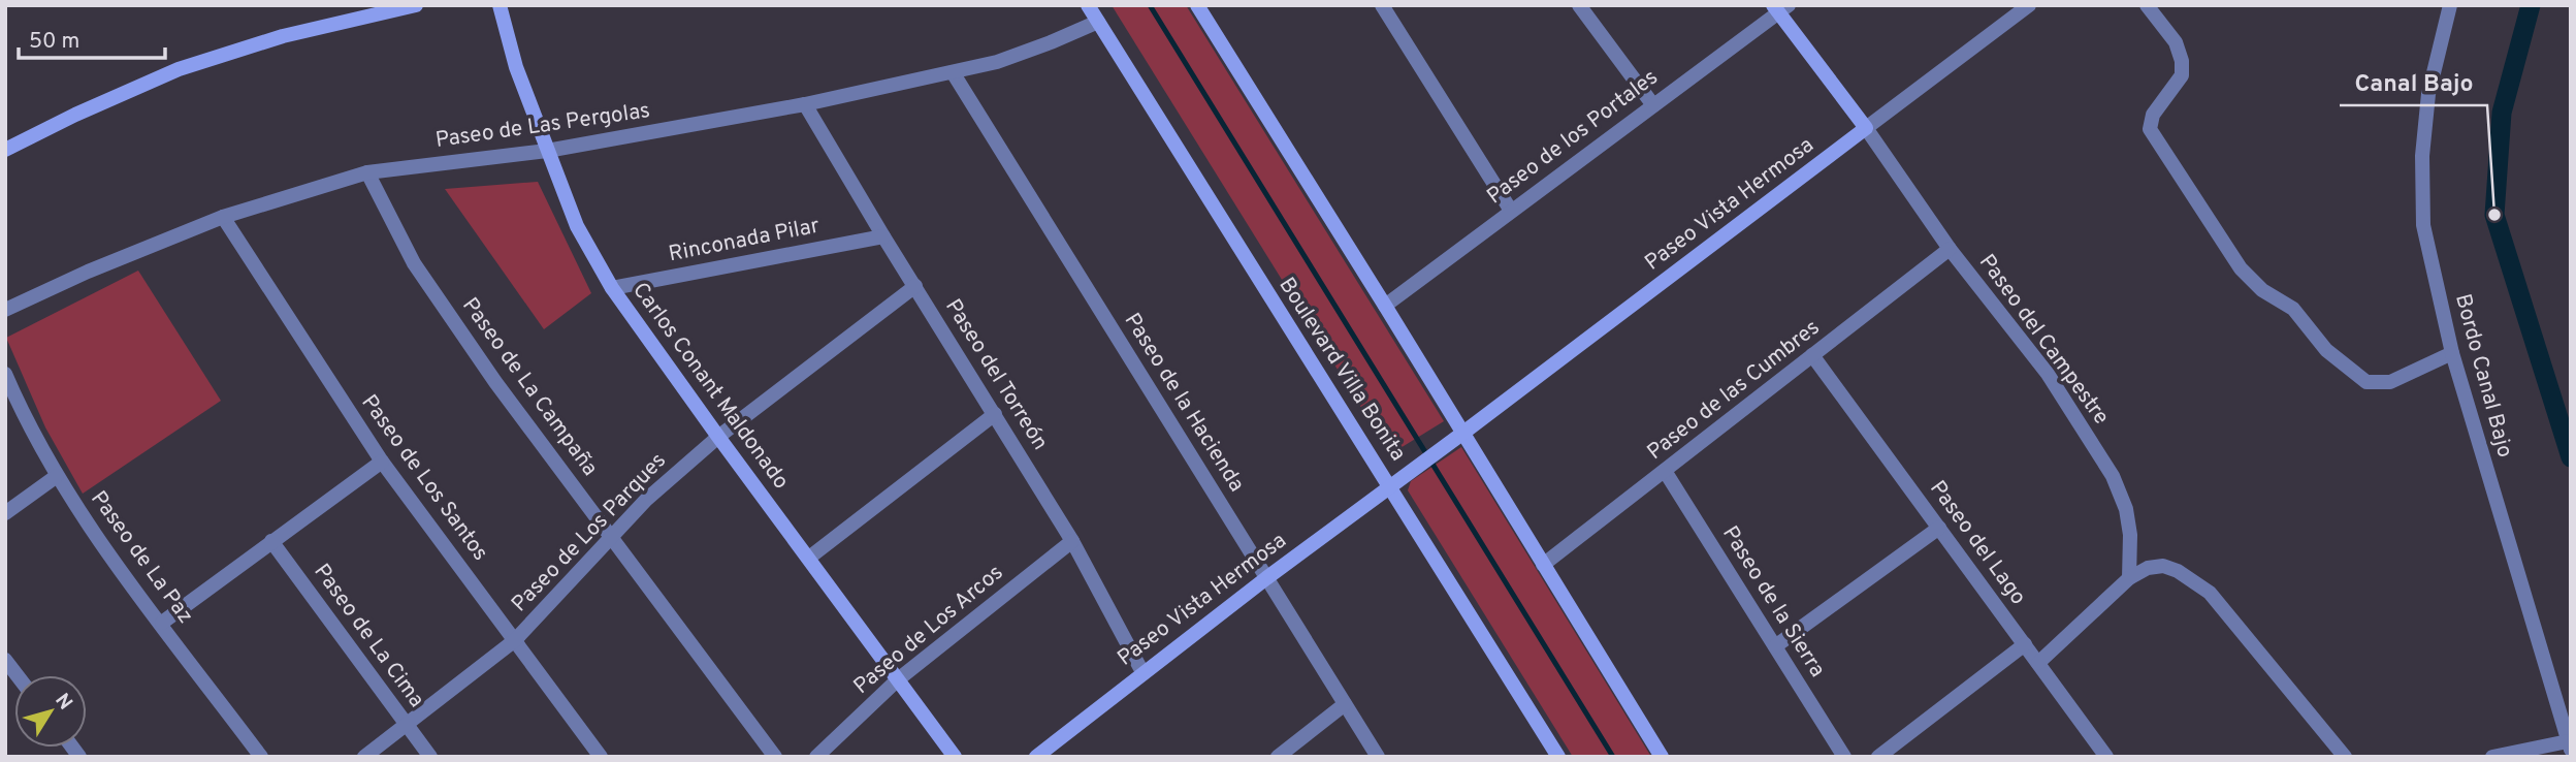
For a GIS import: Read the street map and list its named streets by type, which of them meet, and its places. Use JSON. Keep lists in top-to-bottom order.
{
  "streets": {
    "street": [
      "Paseo de Las Pergolas",
      "Paseo de los Portales",
      "Paseo Vista Hermosa",
      "Rinconada Pilar",
      "Paseo del Campestre",
      "Boulevard Villa Bonita",
      "Paseo del Torreón",
      "Bordo Canal Bajo",
      "Carlos Conant Maldonado",
      "Paseo de La Campaña",
      "Paseo de las Cumbres",
      "Paseo de la Hacienda",
      "Paseo de Los Santos",
      "Paseo de Los Parques",
      "Paseo del Lago",
      "Paseo de La Paz",
      "Paseo de la Sierra",
      "Paseo de Los Arcos",
      "Paseo de La Cima"
    ]
  },
  "crossings": [
    ["Paseo de Las Pergolas", "Boulevard Villa Bonita"],
    ["Paseo de Las Pergolas", "Paseo del Torreón"],
    ["Paseo de Las Pergolas", "Carlos Conant Maldonado"],
    ["Paseo de Las Pergolas", "Paseo de La Campaña"],
    ["Paseo de Las Pergolas", "Paseo de la Hacienda"],
    ["Paseo de Las Pergolas", "Paseo de Los Santos"],
    ["Paseo de los Portales", "Paseo del Campestre"],
    ["Paseo Vista Hermosa", "Paseo del Campestre"],
    ["Paseo Vista Hermosa", "Boulevard Villa Bonita"],
    ["Paseo Vista Hermosa", "Paseo del Torreón"],
    ["Paseo Vista Hermosa", "Paseo de la Hacienda"],
    ["Rinconada Pilar", "Paseo del Torreón"],
    ["Rinconada Pilar", "Carlos Conant Maldonado"],
    ["Paseo del Campestre", "Paseo de las Cumbres"],
    ["Paseo del Torreón", "Paseo de Los Parques"],
    ["Paseo del Torreón", "Paseo de Los Arcos"],
    ["Carlos Conant Maldonado", "Paseo de Los Parques"],
    ["Carlos Conant Maldonado", "Paseo de Los Arcos"],
    ["Paseo de La Campaña", "Paseo de Los Parques"],
    ["Paseo de las Cumbres", "Paseo del Lago"],
    ["Paseo de las Cumbres", "Paseo de la Sierra"],
    ["Paseo de Los Santos", "Paseo de Los Parques"],
    ["Paseo de Los Parques", "Paseo de La Cima"]
  ],
  "places": ["Canal Bajo"],
  "scale_bar": "50 m",
  "north": "top right"
}
